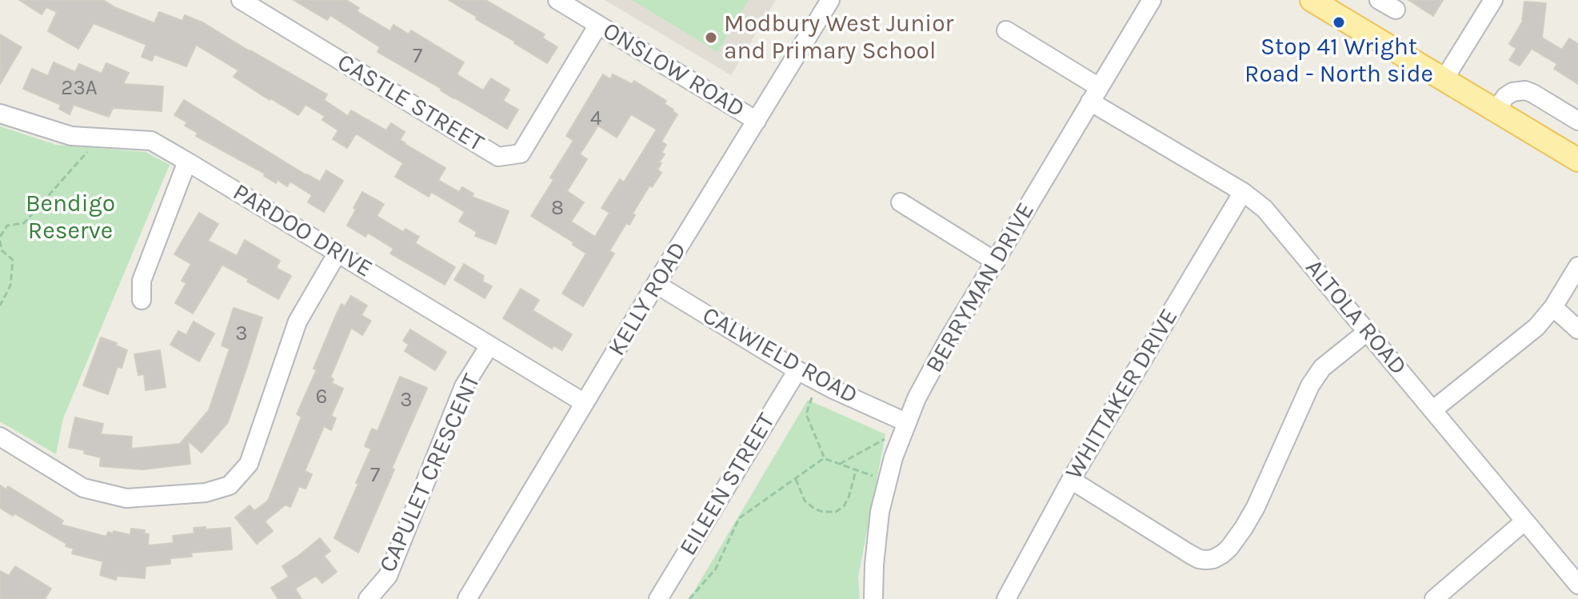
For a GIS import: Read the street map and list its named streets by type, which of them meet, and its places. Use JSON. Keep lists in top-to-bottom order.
{
  "streets": {
    "street": [
      "ONSLOW ROAD",
      "CASTLE STREET",
      "PARDOO DRIVE",
      "BERRYMAN DRIVE",
      "KELLY ROAD",
      "ALTOLA ROAD",
      "CALWIELD ROAD",
      "WHITTAKER DRIVE",
      "CAPULET CRESCENT",
      "EILEEN STREET"
    ]
  },
  "crossings": [
    ["ONSLOW ROAD", "CASTLE STREET"],
    ["ONSLOW ROAD", "KELLY ROAD"],
    ["PARDOO DRIVE", "KELLY ROAD"],
    ["PARDOO DRIVE", "CAPULET CRESCENT"],
    ["BERRYMAN DRIVE", "ALTOLA ROAD"],
    ["BERRYMAN DRIVE", "CALWIELD ROAD"],
    ["KELLY ROAD", "CALWIELD ROAD"],
    ["ALTOLA ROAD", "WHITTAKER DRIVE"],
    ["CALWIELD ROAD", "EILEEN STREET"]
  ],
  "parks": ["Bendigo Reserve"],
  "places": ["Stop 41 Wright Road - North side", "Modbury West Junior and Primary School"],
  "house_numbers": [
    "7",
    "23A",
    "4",
    "8",
    "3",
    "6",
    "3",
    "7"
  ]
}
